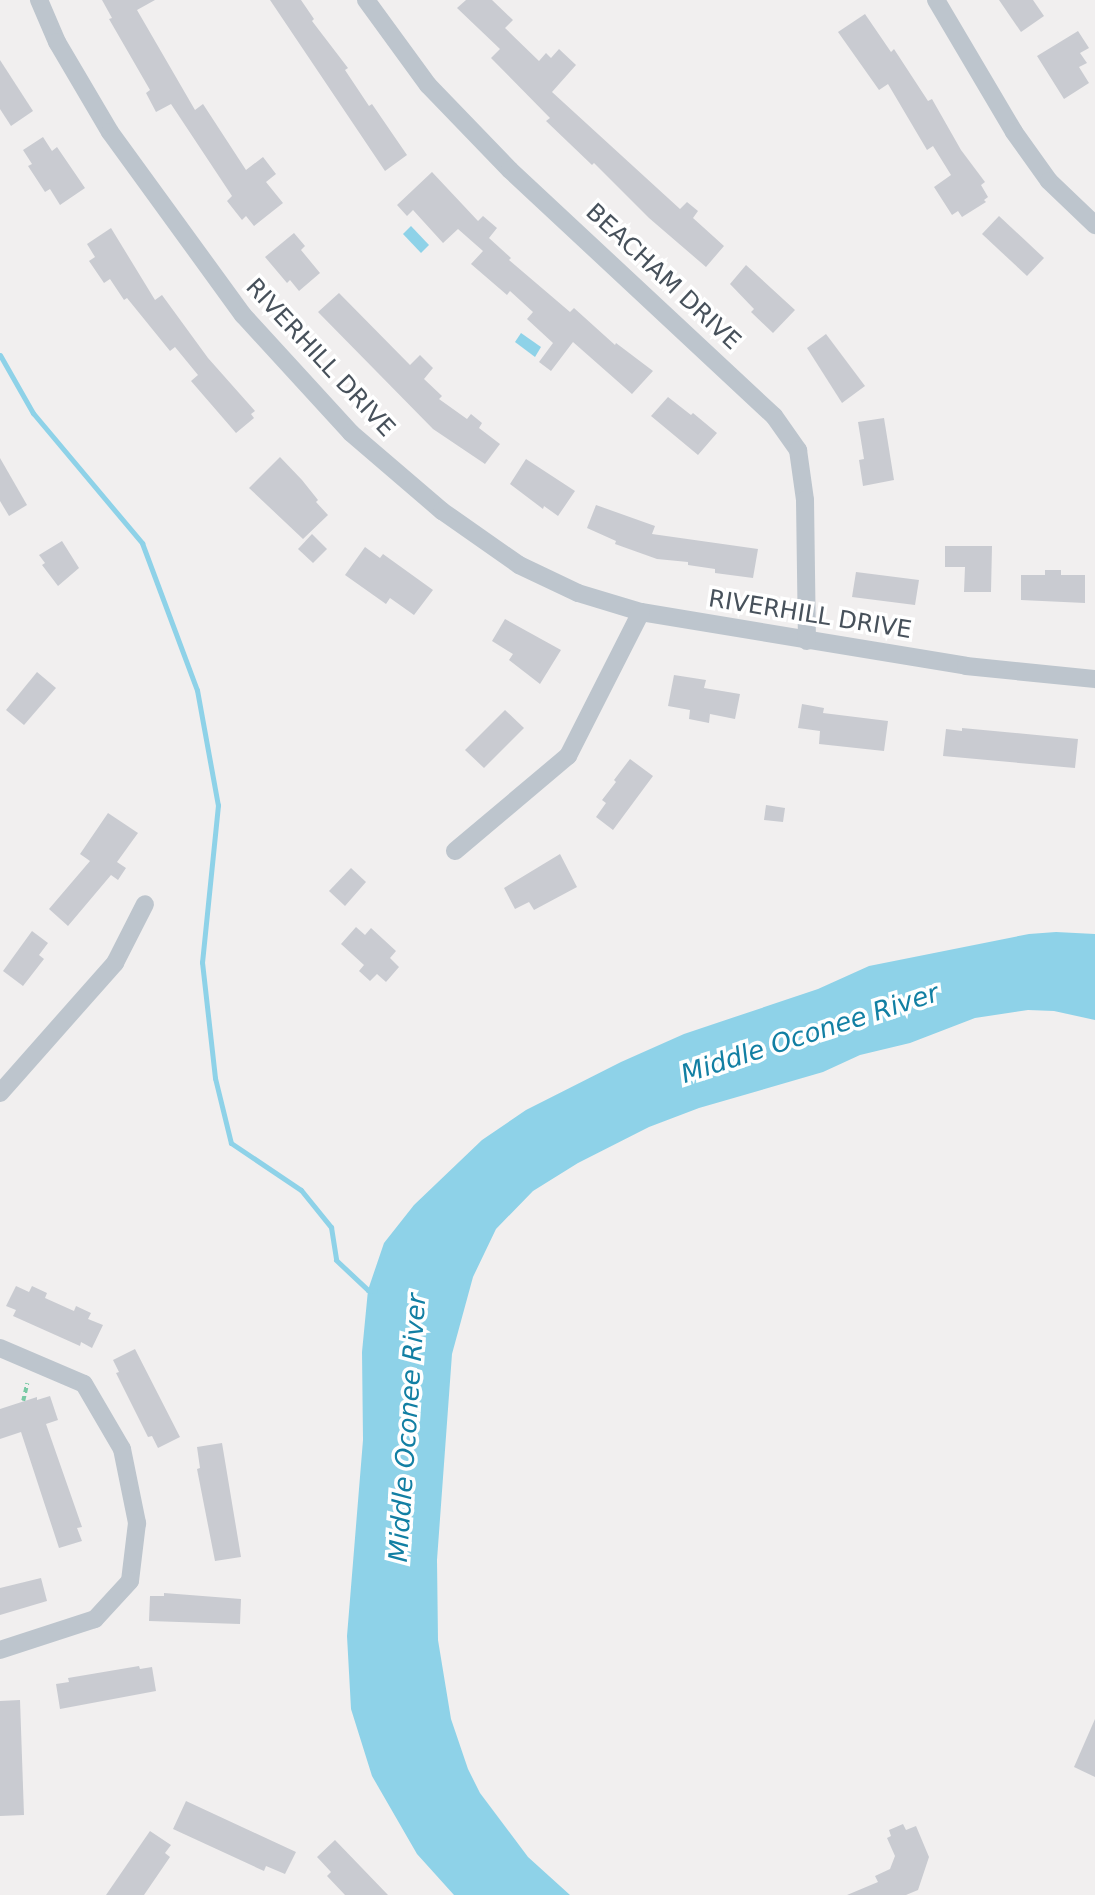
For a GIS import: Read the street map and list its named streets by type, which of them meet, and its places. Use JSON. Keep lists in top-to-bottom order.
{
  "streets": {
    "street": ["BEACHAM DRIVE", "RIVERHILL DRIVE"]
  },
  "crossings": [
    ["BEACHAM DRIVE", "RIVERHILL DRIVE"]
  ],
  "water": ["Middle Oconee River"]
}
